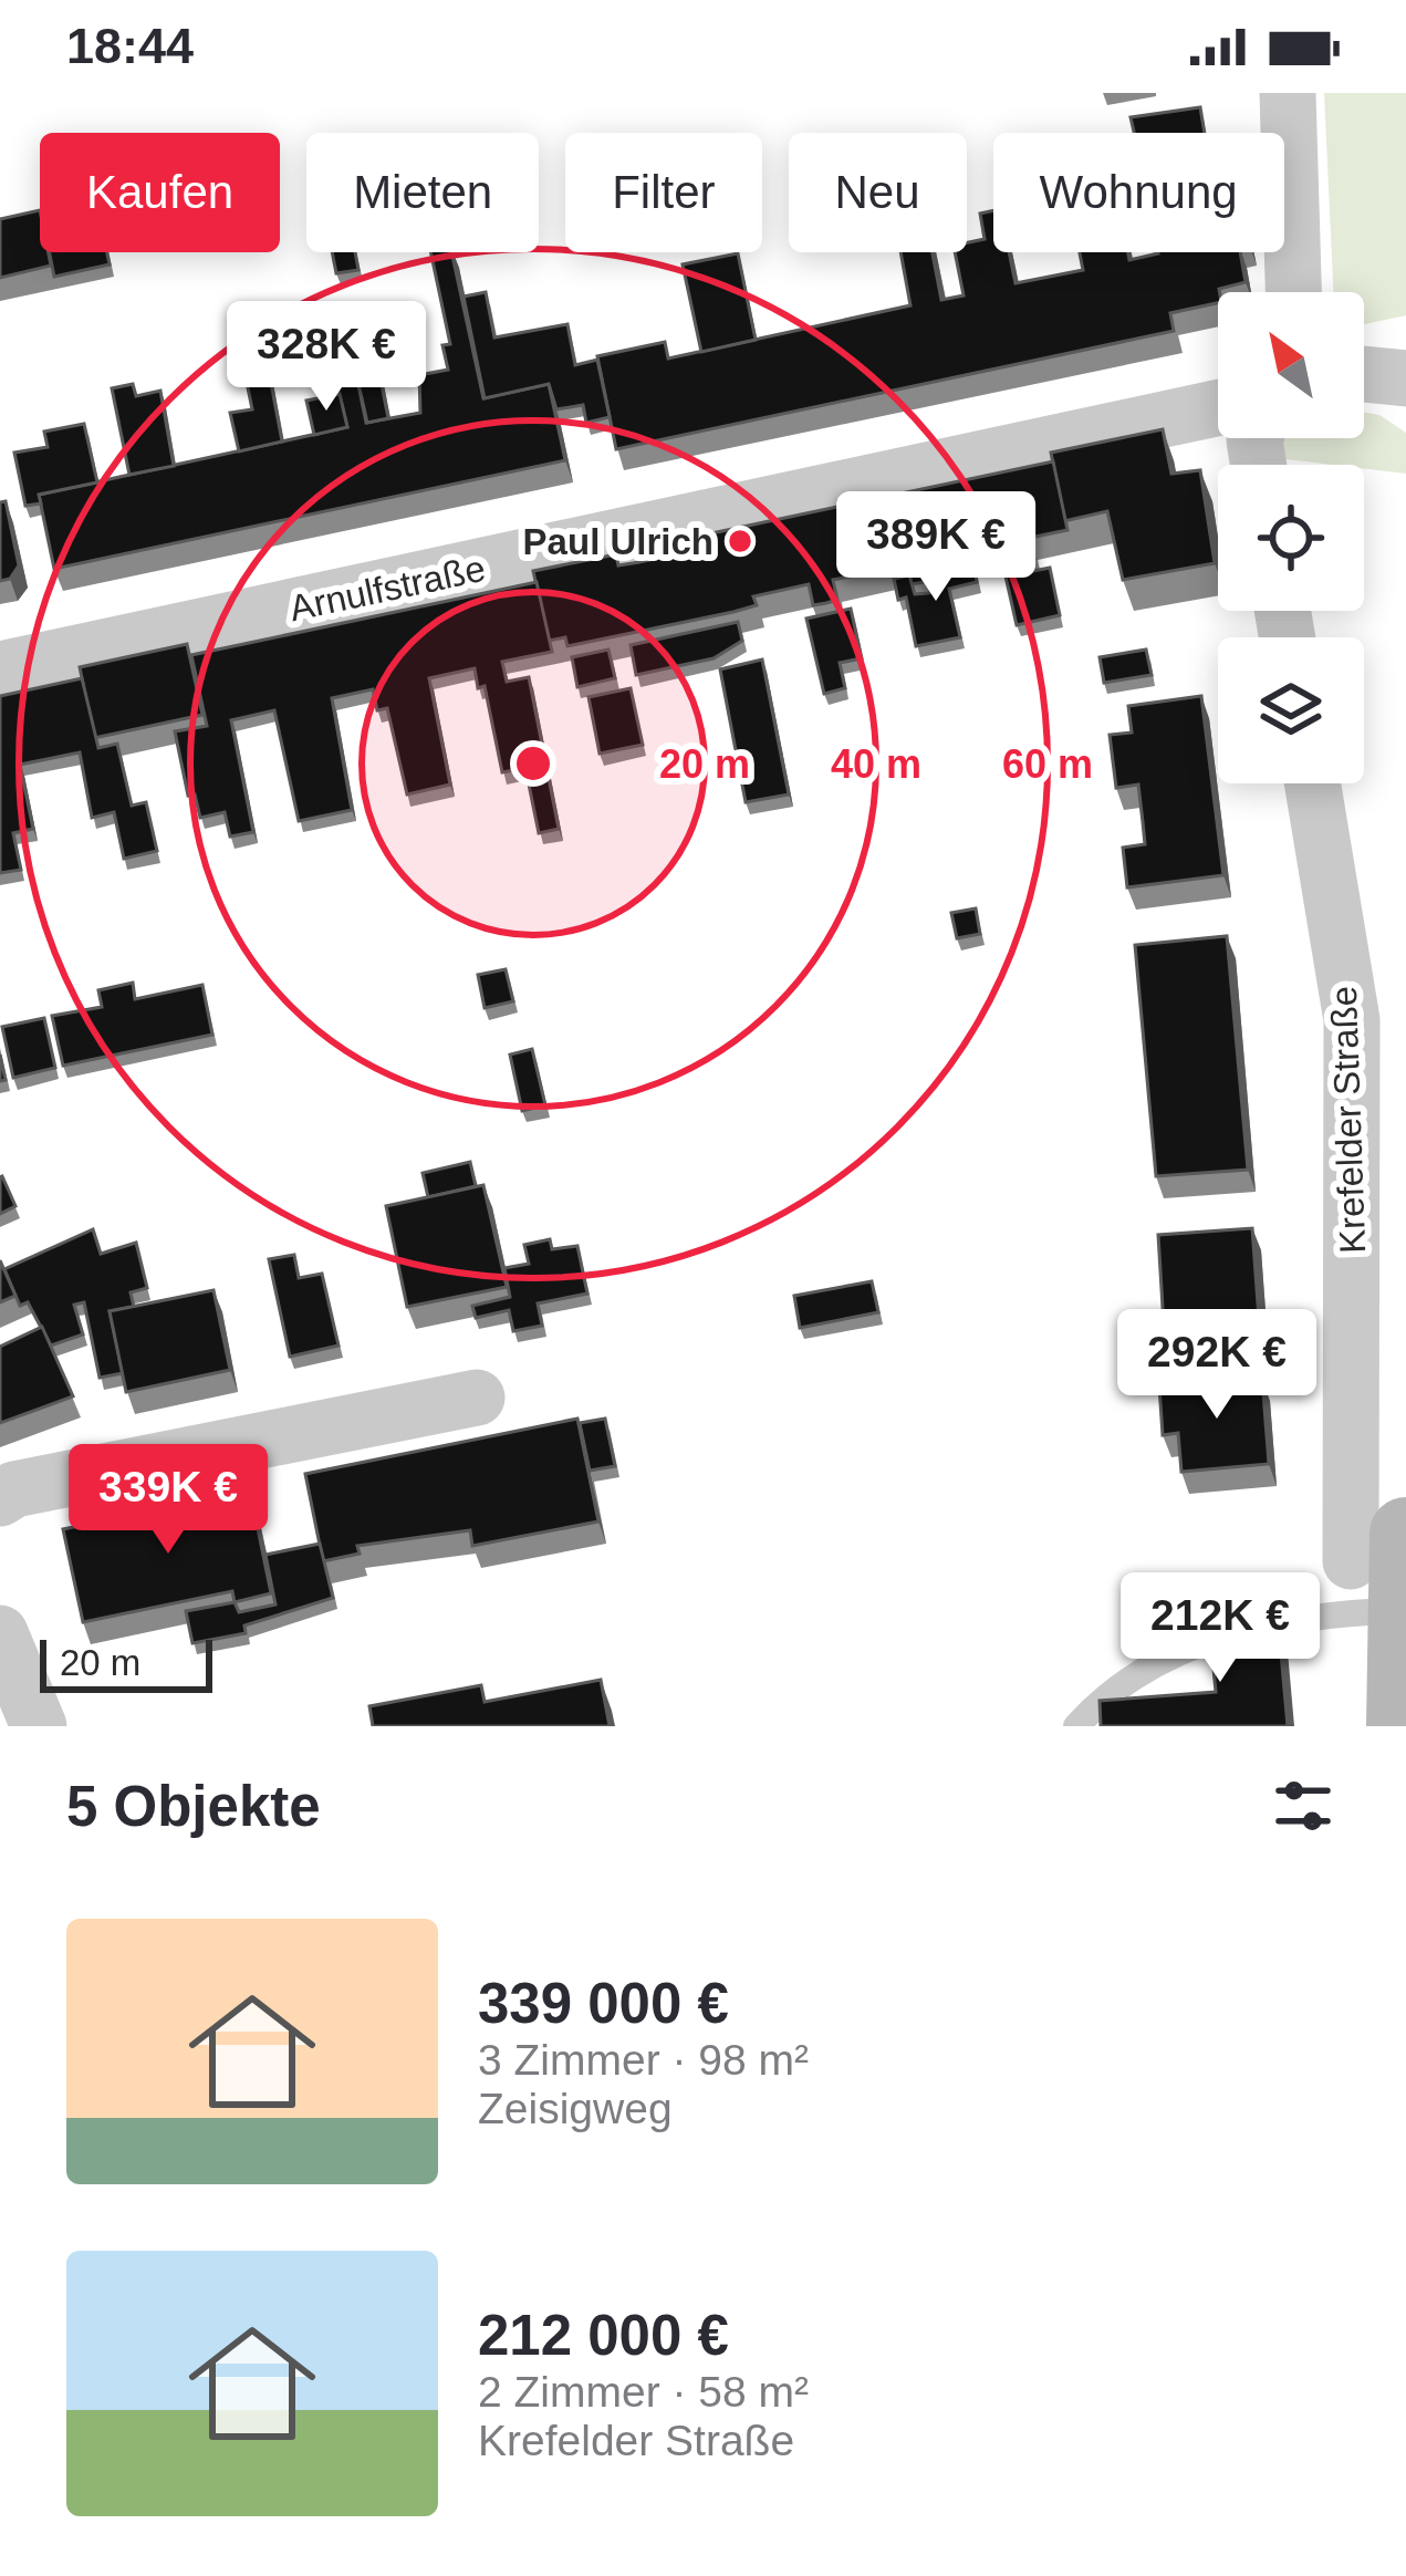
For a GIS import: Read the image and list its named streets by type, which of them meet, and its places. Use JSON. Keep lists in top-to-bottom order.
{
  "streets": {
    "main road": ["Krefelder Straße"],
    "street": ["Arnulfstraße"]
  },
  "places": ["Paul Ulrich"],
  "scale_bar": "20 m",
  "north": "top left",
  "page": {
    "status": "18:44",
    "chip": [
      "Kaufen",
      "Mieten",
      "Filter",
      "Neu",
      "Wohnung"
    ],
    "price": [
      "328K €",
      "389K €",
      "292K €",
      "339K €",
      "212K €"
    ],
    "scale": "20 m",
    "heading": "5 Objekte",
    "list": [
      {
        "name": "339 000 €",
        "note": "3 Zimmer · 98 m² · Zeisigweg"
      },
      {
        "name": "212 000 €",
        "note": "2 Zimmer · 58 m² · Krefelder Straße"
      }
    ]
  },
  "rings": ["20 m", "40 m", "60 m"]
}
